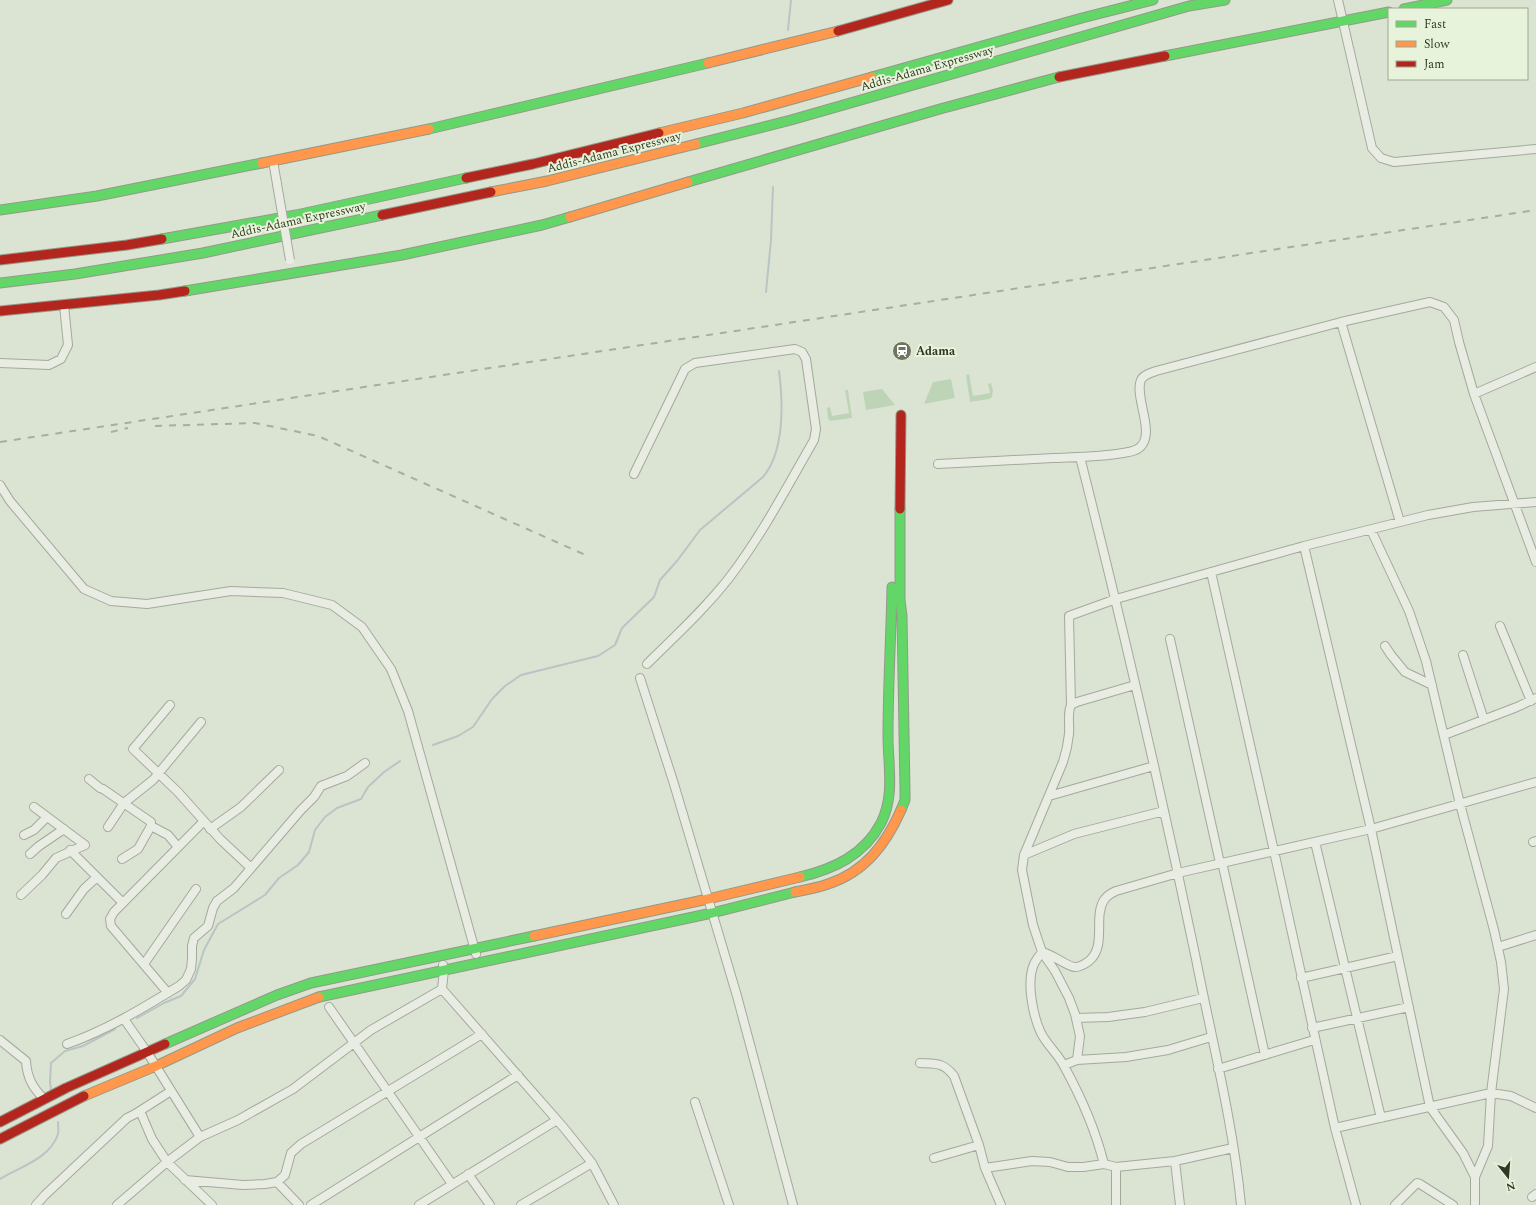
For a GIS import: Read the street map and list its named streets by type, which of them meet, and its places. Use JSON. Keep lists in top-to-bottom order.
{
  "streets": {
    "main road": ["Addis-Adama Expressway"]
  },
  "places": {
    "station": ["Adama"]
  },
  "legend": ["Fast", "Slow", "Jam"],
  "north": "bottom"
}
